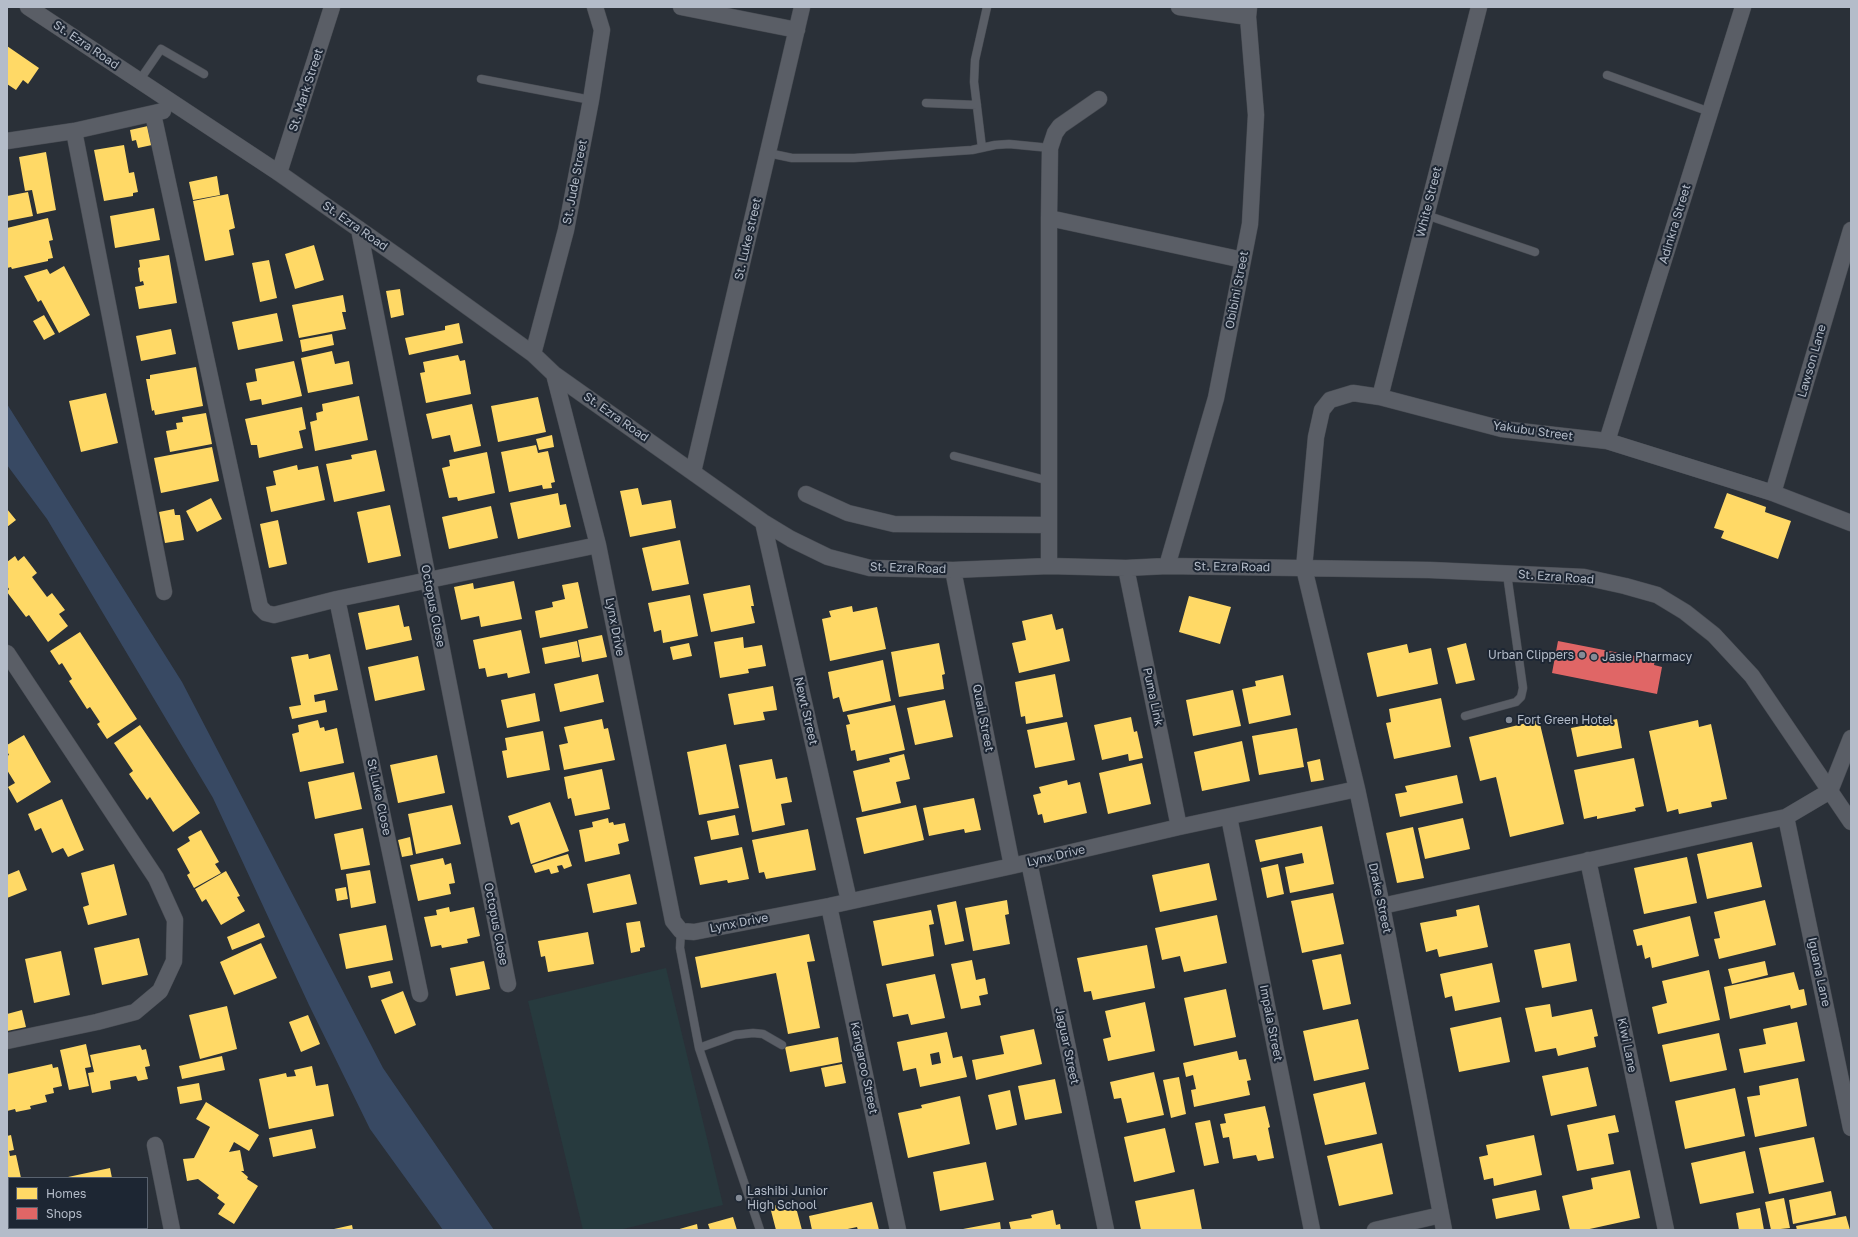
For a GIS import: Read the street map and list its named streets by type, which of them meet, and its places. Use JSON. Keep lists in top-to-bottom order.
{
  "streets": {
    "street": [
      "St. Ezra Road",
      "St. Mark Street",
      "St. Jude Street",
      "White Street",
      "Adinkra Street",
      "St. Luke street",
      "Obibini Street",
      "Lawson Lane",
      "Yakubu Street",
      "Octopus Close",
      "Lynx Drive",
      "Puma Link",
      "Newt Street",
      "Quail Street",
      "St Luke Close",
      "Drake Street",
      "Iguana Lane",
      "Impala Street",
      "Kiwi Lane",
      "Jaguar Street",
      "Kangaroo Street"
    ]
  },
  "crossings": [
    ["St. Ezra Road", "St. Mark Street"],
    ["St. Ezra Road", "St. Jude Street"],
    ["St. Ezra Road", "St. Luke street"],
    ["St. Ezra Road", "Obibini Street"],
    ["St. Ezra Road", "Yakubu Street"],
    ["St. Ezra Road", "Octopus Close"],
    ["St. Ezra Road", "Lynx Drive"],
    ["St. Ezra Road", "Puma Link"],
    ["St. Ezra Road", "Newt Street"],
    ["St. Ezra Road", "Quail Street"],
    ["St. Ezra Road", "Drake Street"],
    ["White Street", "Yakubu Street"],
    ["Adinkra Street", "Yakubu Street"],
    ["Lawson Lane", "Yakubu Street"],
    ["Yakubu Street", "Drake Street"],
    ["Lynx Drive", "Puma Link"],
    ["Lynx Drive", "Newt Street"],
    ["Lynx Drive", "Quail Street"],
    ["Lynx Drive", "Drake Street"],
    ["Lynx Drive", "Impala Street"],
    ["Lynx Drive", "Jaguar Street"],
    ["Lynx Drive", "Kangaroo Street"]
  ],
  "places": [
    "Urban Clippers",
    "Jasie Pharmacy",
    "Fort Green Hotel",
    "Lashibi Junior High School"
  ],
  "legend": ["Homes", "Shops"]
}
